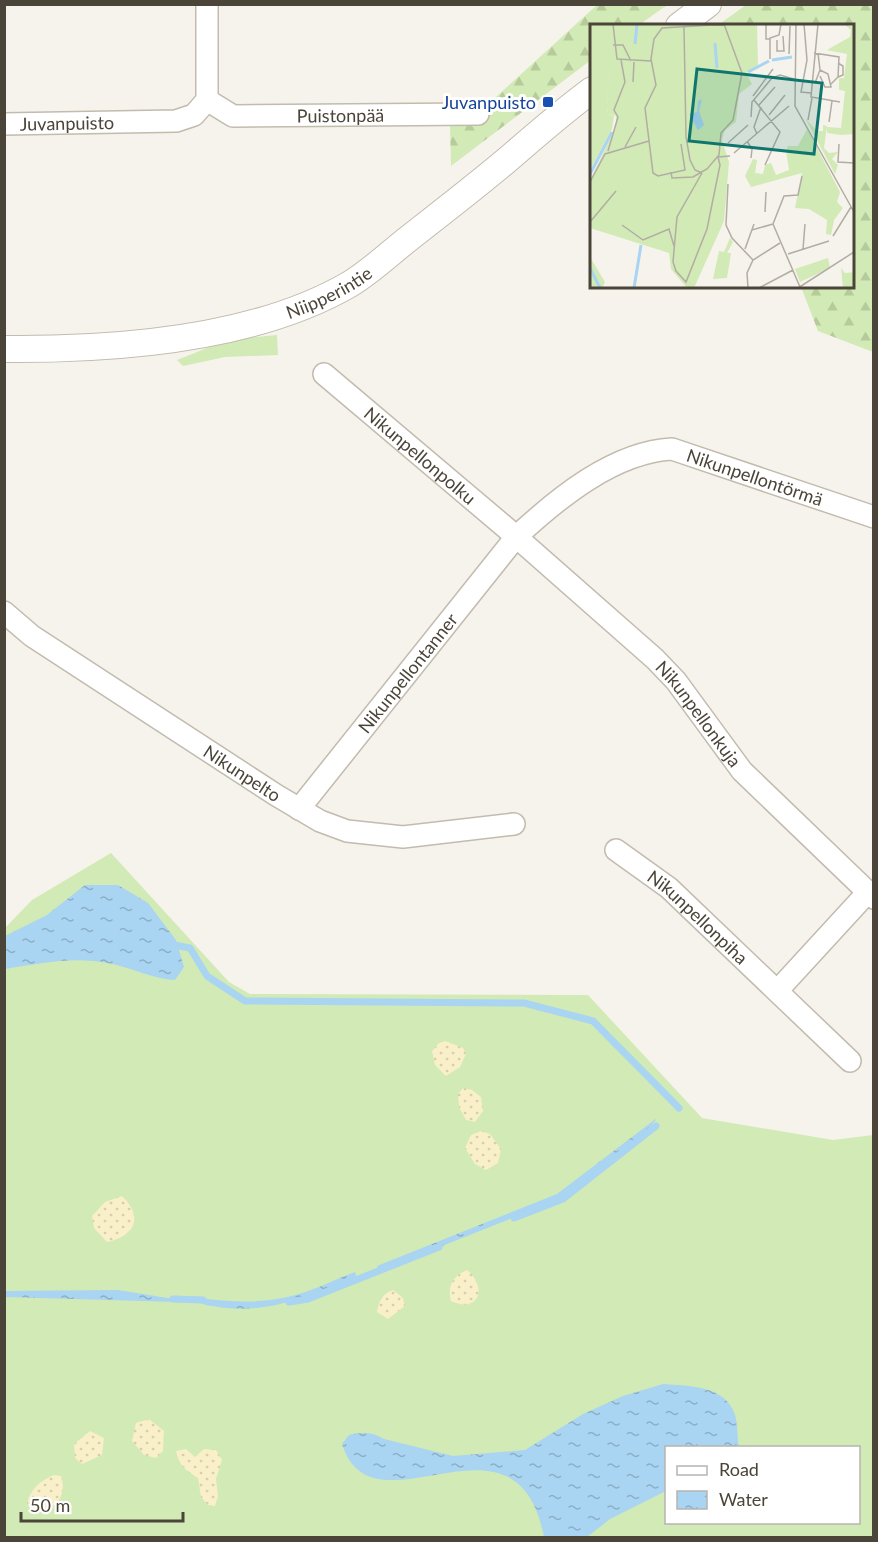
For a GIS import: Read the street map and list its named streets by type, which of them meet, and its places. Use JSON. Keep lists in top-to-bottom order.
{
  "streets": {
    "street": [
      "Puistonpää",
      "Juvanpuisto",
      "Niipperintie",
      "Nikunpellonpolku",
      "Nikunpellontörmä",
      "Nikunpellontanner",
      "Nikunpellonkuja",
      "Nikunpelto",
      "Nikunpellonpiha"
    ]
  },
  "crossings": [
    ["Puistonpää", "Juvanpuisto"],
    ["Nikunpellonpolku", "Nikunpellontörmä"],
    ["Nikunpellonpolku", "Nikunpellontanner"],
    ["Nikunpellonpolku", "Nikunpellonkuja"],
    ["Nikunpellontörmä", "Nikunpellontanner"],
    ["Nikunpellontörmä", "Nikunpellonkuja"],
    ["Nikunpellontanner", "Nikunpellonkuja"],
    ["Nikunpellontanner", "Nikunpelto"]
  ],
  "places": {
    "transit": ["Juvanpuisto"]
  },
  "legend": ["Road", "Water"],
  "scale_bar": "50 m"
}
